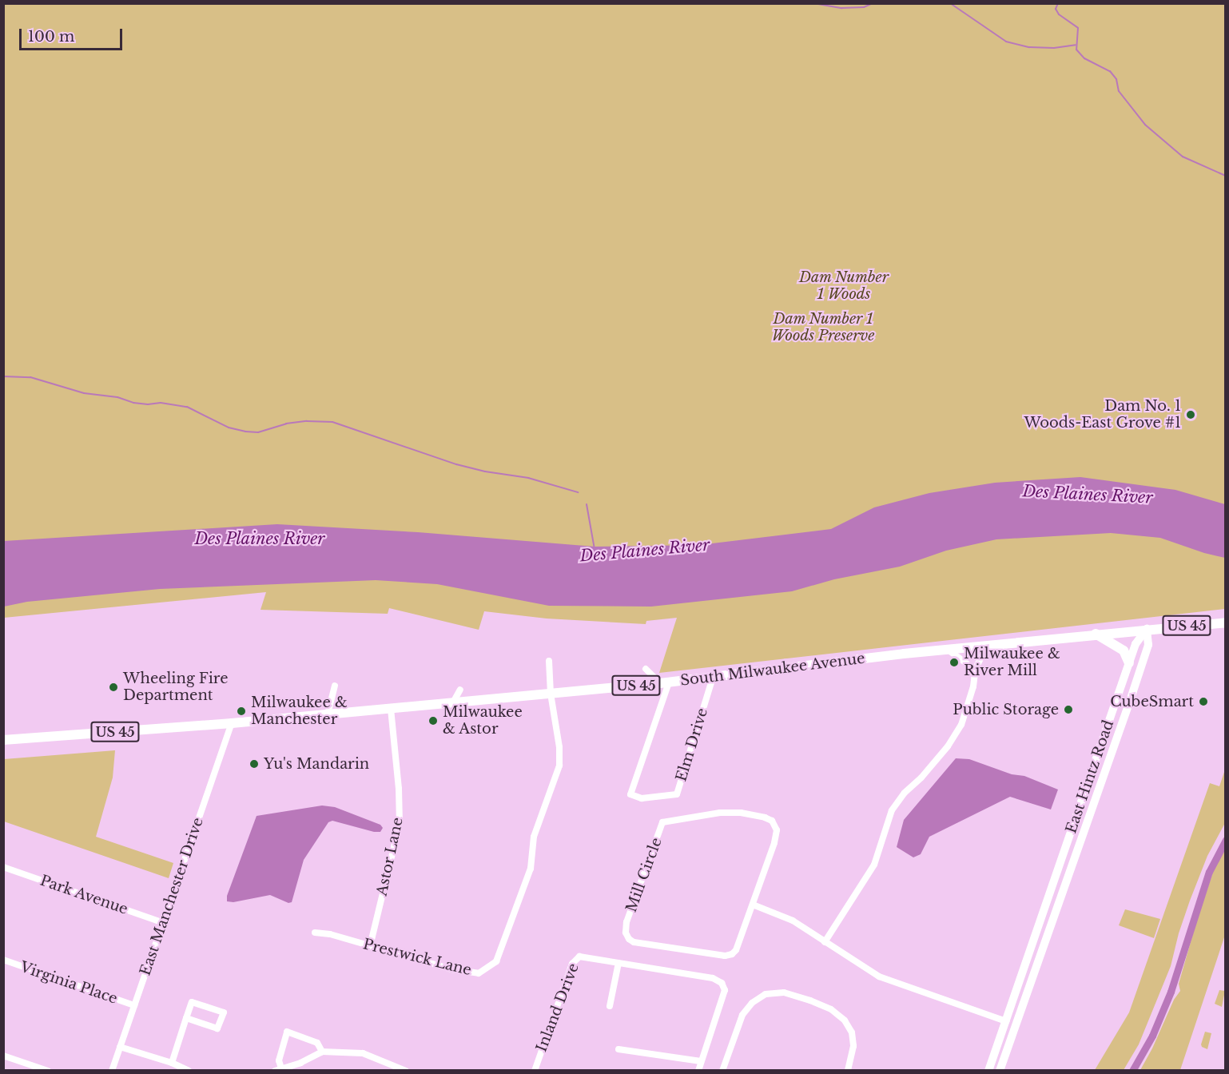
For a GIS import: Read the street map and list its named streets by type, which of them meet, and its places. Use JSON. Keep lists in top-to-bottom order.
{
  "streets": {
    "main road": ["US 45", "South Milwaukee Avenue", "East Hintz Road"],
    "street": [
      "Elm Drive",
      "Astor Lane",
      "Mill Circle",
      "Park Avenue",
      "East Manchester Drive",
      "Prestwick Lane",
      "Virginia Place",
      "Inland Drive"
    ]
  },
  "crossings": [
    ["South Milwaukee Avenue", "Elm Drive"],
    ["South Milwaukee Avenue", "East Hintz Road"],
    ["South Milwaukee Avenue", "Astor Lane"],
    ["South Milwaukee Avenue", "East Manchester Drive"],
    ["South Milwaukee Avenue", "Prestwick Lane"],
    ["Astor Lane", "Prestwick Lane"],
    ["Park Avenue", "East Manchester Drive"],
    ["East Manchester Drive", "Virginia Place"]
  ],
  "water": ["Des Plaines River"],
  "parks": ["Dam Number 1 Woods", "Dam Number 1 Woods Preserve"],
  "places": [
    "Dam No. 1 Woods-East Grove #1",
    "Milwaukee & River Mill",
    "Wheeling Fire Department",
    "CubeSmart",
    "Public Storage",
    "Milwaukee & Manchester",
    "Milwaukee & Astor",
    "Yu's Mandarin"
  ],
  "scale_bar": "100 m"
}
